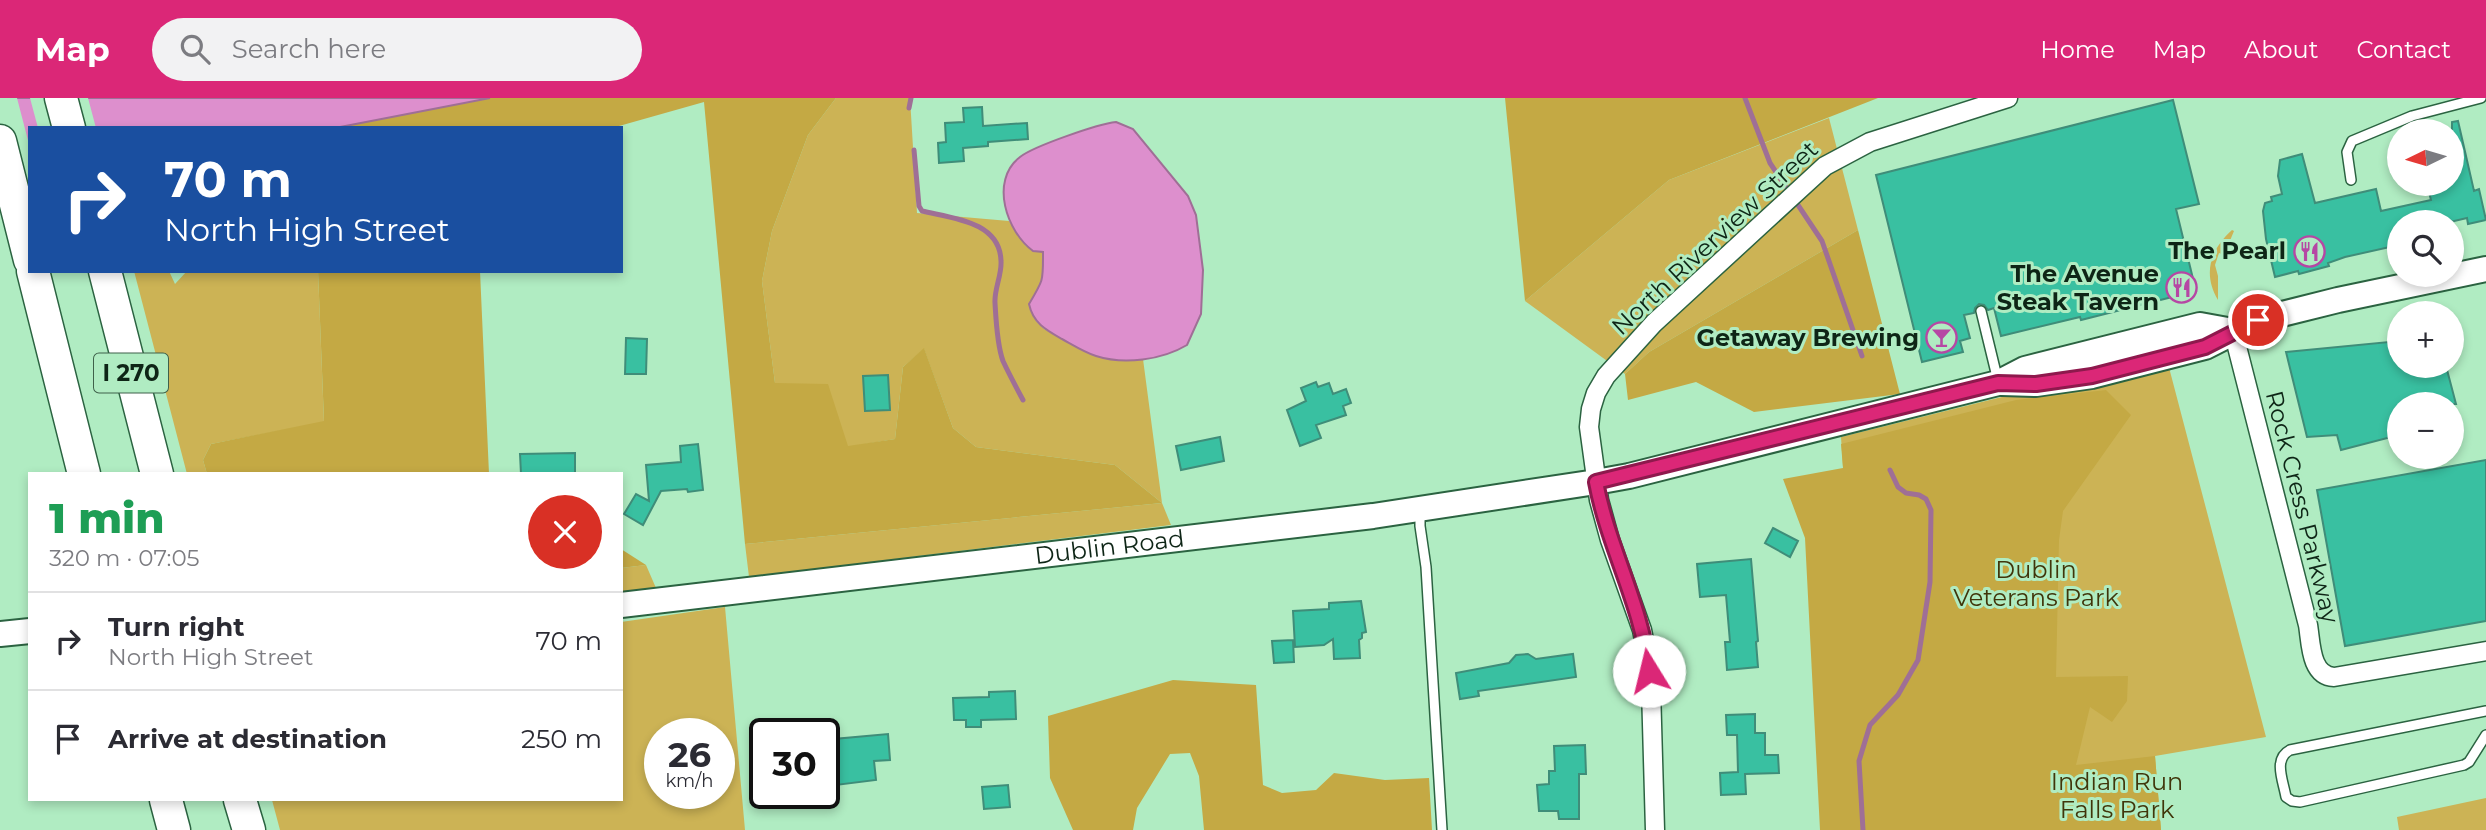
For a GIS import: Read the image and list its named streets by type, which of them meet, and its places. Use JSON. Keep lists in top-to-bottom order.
{
  "streets": {
    "highway": ["I 270"],
    "main road": ["Dublin Road"],
    "street": ["North Riverview Street", "Rock Cress Parkway"]
  },
  "crossings": [
    ["North Riverview Street", "Dublin Road"],
    ["Rock Cress Parkway", "Dublin Road"]
  ],
  "parks": ["Dublin Veterans Park", "Indian Run Falls Park"],
  "places": {
    "restaurant": ["The Pearl", "The Avenue Steak Tavern"],
    "bar": ["Getaway Brewing"]
  },
  "north": "left",
  "page": {
    "header": "Map",
    "search": "Search here",
    "nav": [
      "Home",
      "Map",
      "About",
      "Contact"
    ],
    "map_buttons": ["+", "−"],
    "turn": ["70 m", "North High Street"],
    "heading": ["1 min", "320 m · 07:05"],
    "list": [
      {
        "name": "Turn right",
        "note": "North High Street",
        "value": "70 m"
      },
      {
        "name": "Arrive at destination",
        "value": "250 m"
      }
    ],
    "speed": "26 km/h",
    "limit": "30"
  }
}
